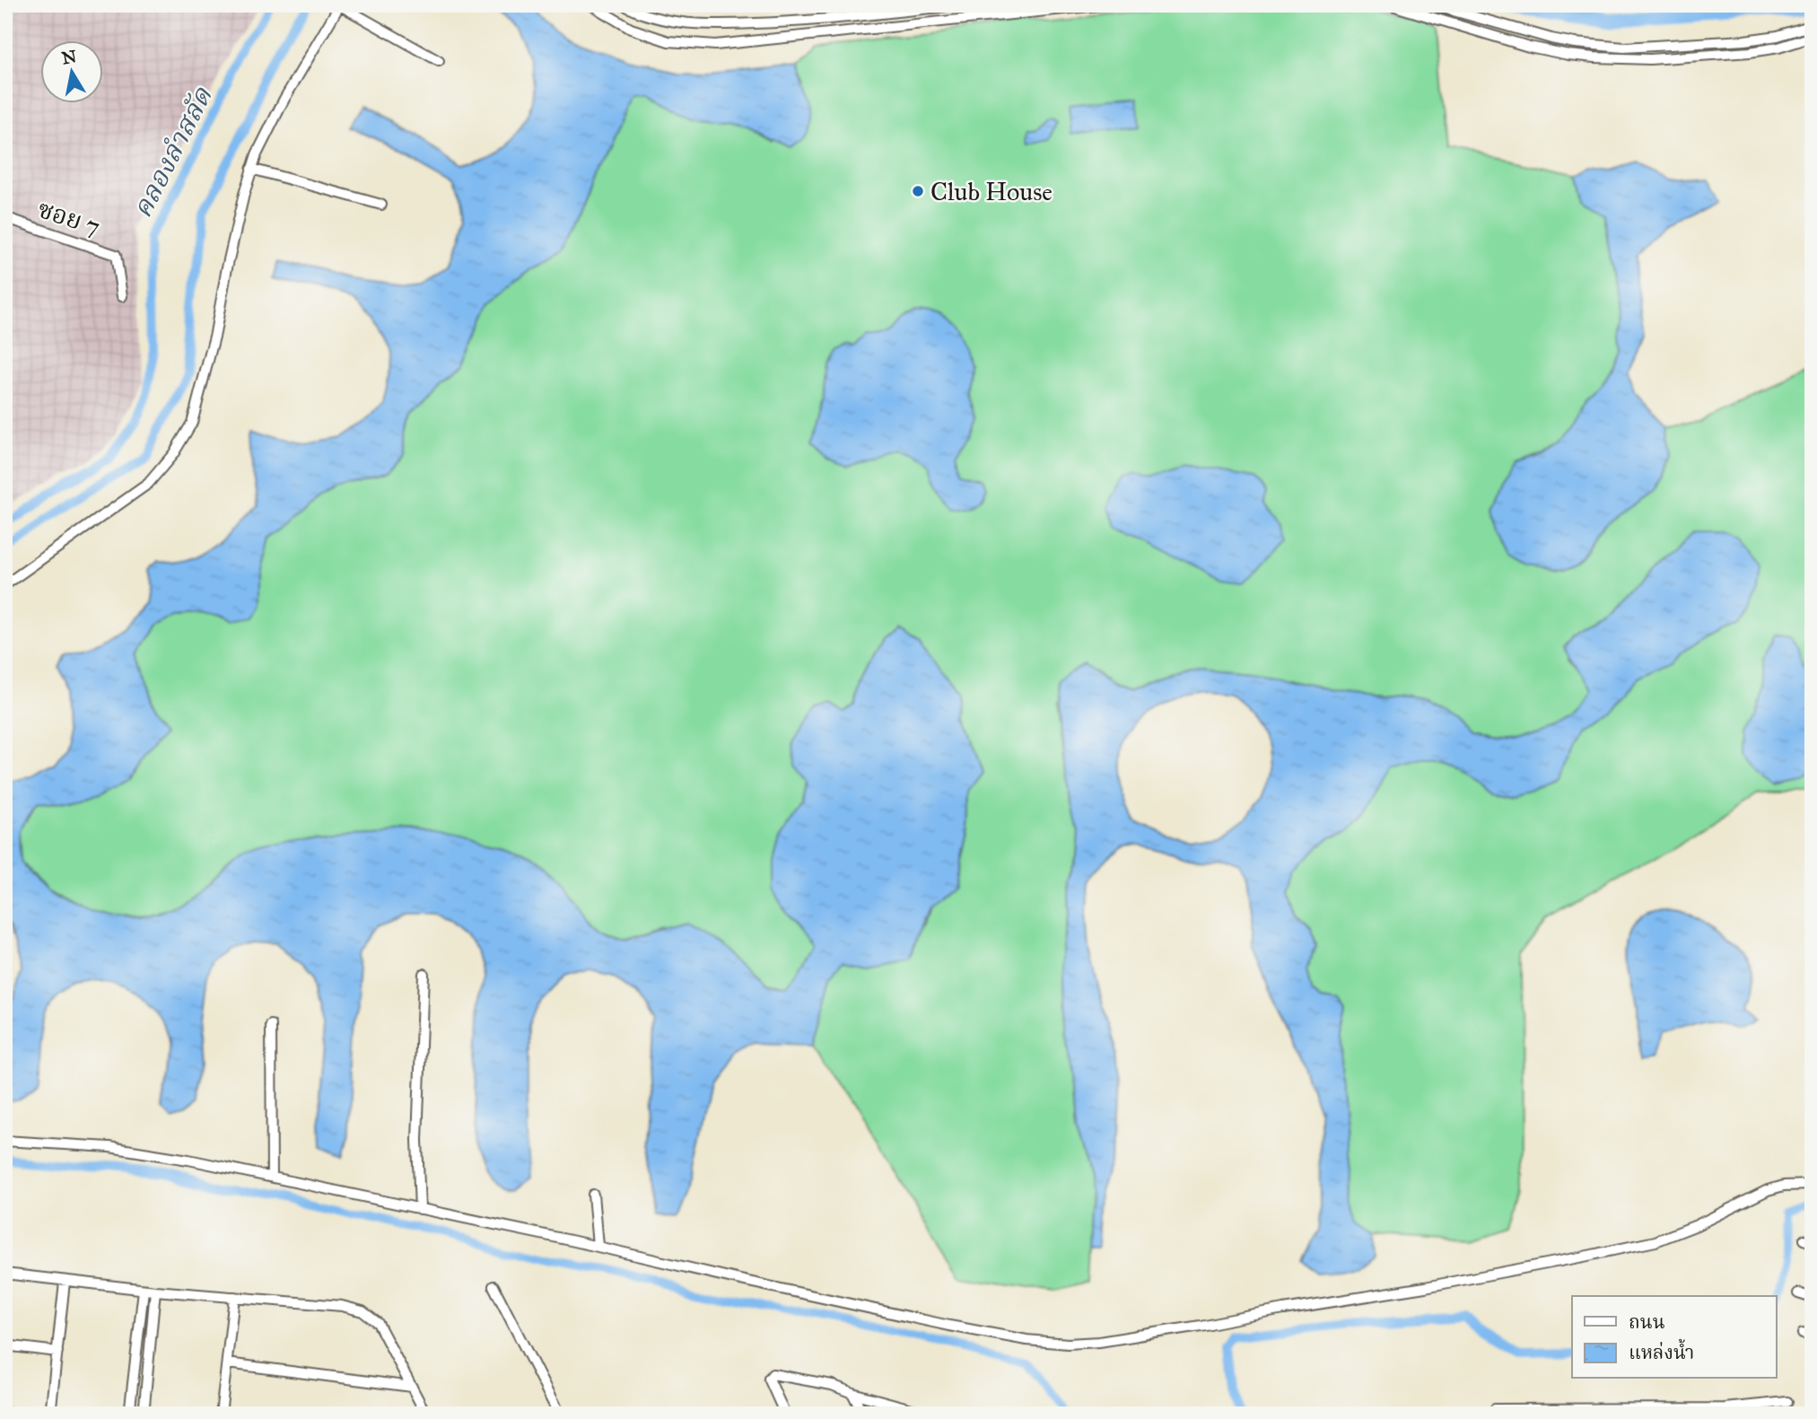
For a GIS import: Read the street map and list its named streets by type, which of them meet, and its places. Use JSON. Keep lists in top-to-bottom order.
{
  "streets": {
    "street": ["ซอย 7"]
  },
  "water": ["คลองลำสลัด"],
  "places": ["Club House"],
  "legend": ["ถนน", "แหล่งน้ำ"],
  "north": "top"
}
